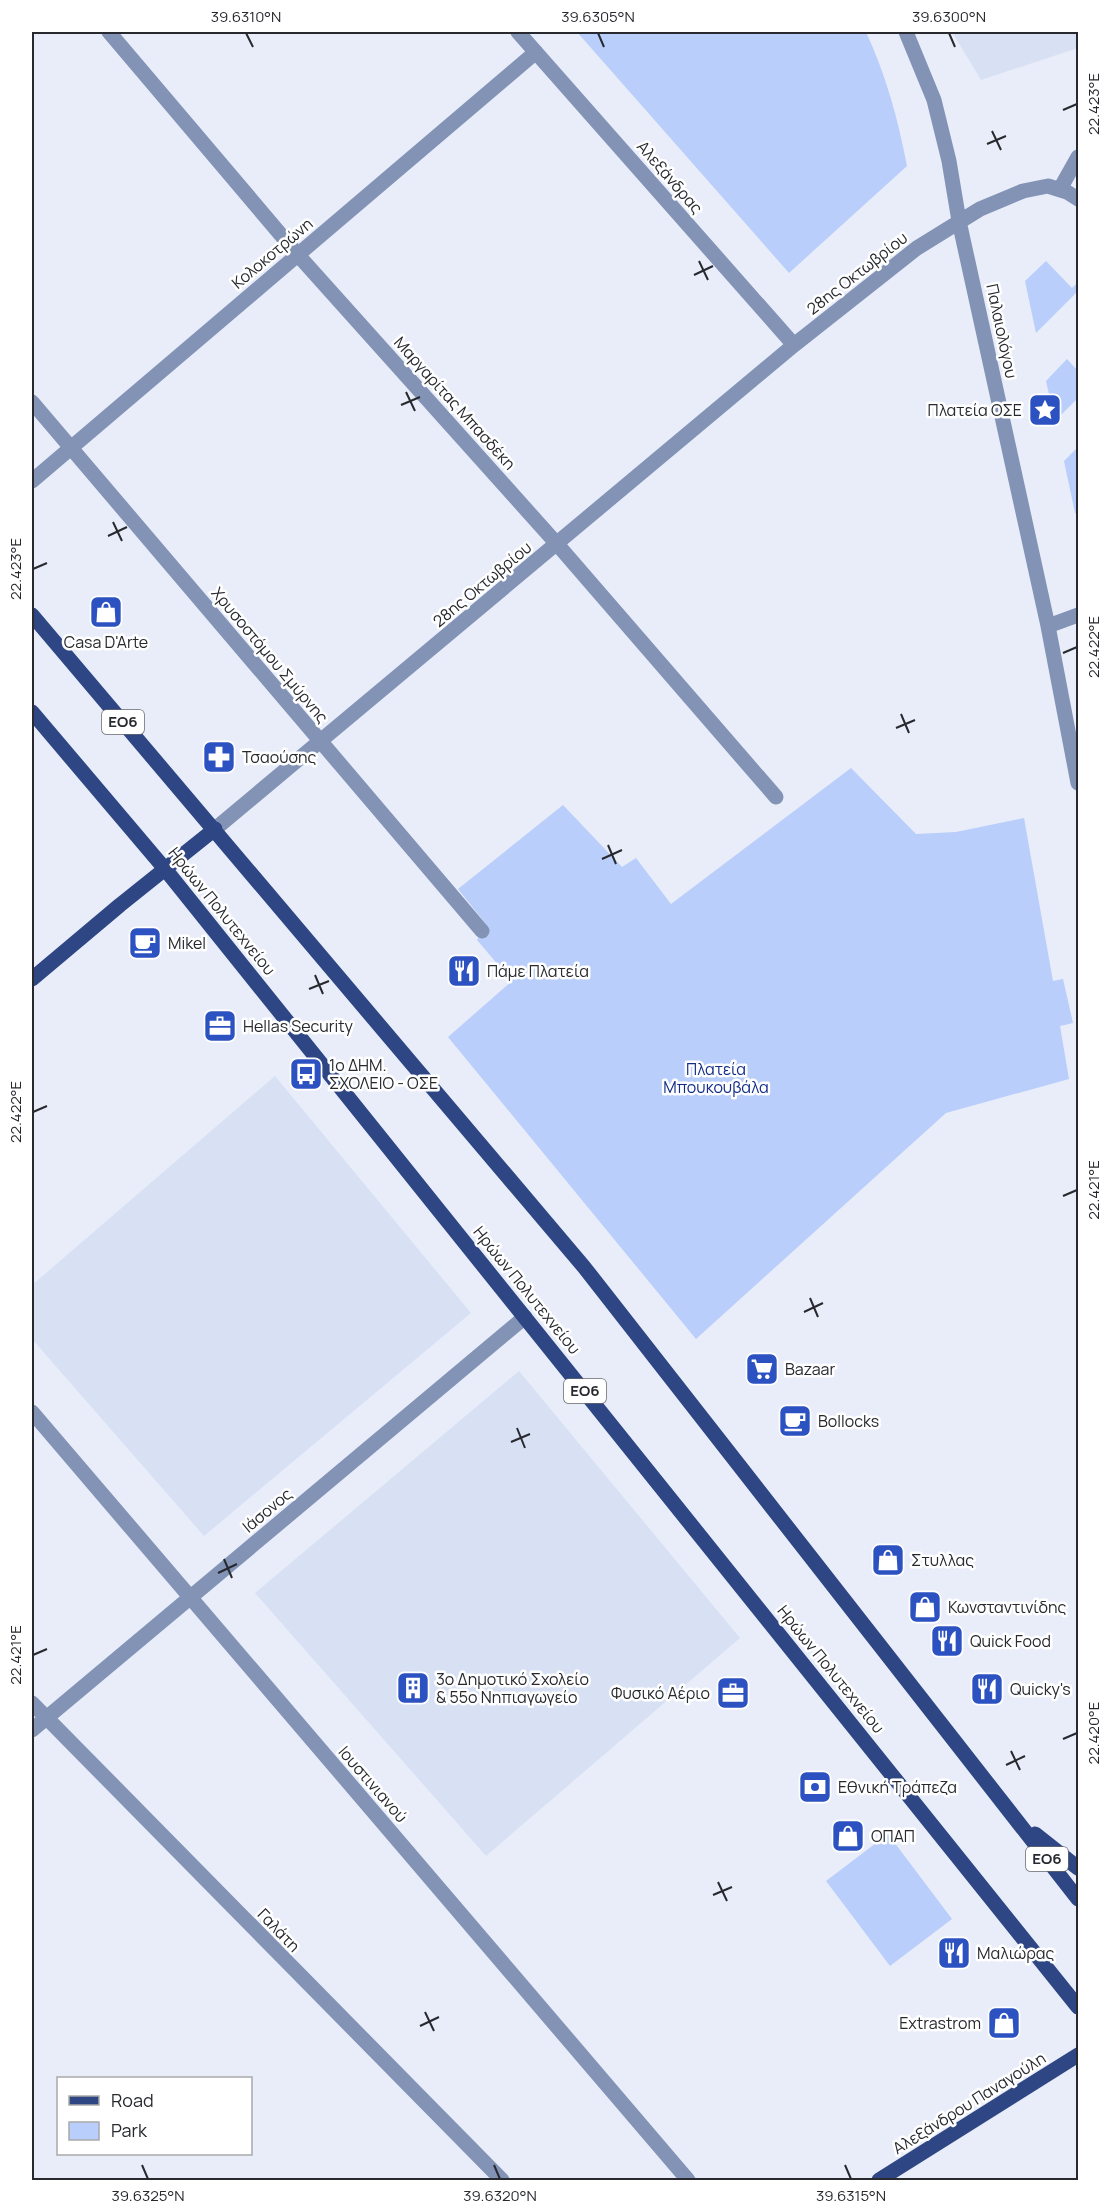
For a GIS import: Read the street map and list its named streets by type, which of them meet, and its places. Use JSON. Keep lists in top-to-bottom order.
{
  "streets": {
    "main road": [
      "28ης Οκτωβρίου",
      "ΕΟ6",
      "Ηρώων Πολυτεχνείου",
      "Αλεξάνδρου Παναγούλη"
    ],
    "street": [
      "Αλεξάνδρας",
      "Κολοκοτρώνη",
      "Παλαιολόγου",
      "Μαργαρίτας Μπασδέκη",
      "Χρυσοστόμου Σμύρνης",
      "Ιάσονος",
      "Ιουστινιανού",
      "Γαλάτη"
    ]
  },
  "crossings": [
    ["Αλεξάνδρας", "Κολοκοτρώνη"],
    ["Αλεξάνδρας", "28ης Οκτωβρίου"],
    ["Κολοκοτρώνη", "Μαργαρίτας Μπασδέκη"],
    ["Κολοκοτρώνη", "Χρυσοστόμου Σμύρνης"],
    ["28ης Οκτωβρίου", "Παλαιολόγου"],
    ["28ης Οκτωβρίου", "Μαργαρίτας Μπασδέκη"],
    ["28ης Οκτωβρίου", "Χρυσοστόμου Σμύρνης"],
    ["28ης Οκτωβρίου", "ΕΟ6"],
    ["28ης Οκτωβρίου", "Ηρώων Πολυτεχνείου"],
    ["Ηρώων Πολυτεχνείου", "Ιάσονος"],
    ["Ιάσονος", "Ιουστινιανού"],
    ["Ιάσονος", "Γαλάτη"]
  ],
  "parks": ["Πλατεία Μπουκουβάλα"],
  "places": {
    "place": ["Πλατεία ΟΣΕ"],
    "shop": [
      "Casa D'Arte",
      "Στυλλας",
      "Κωνσταντινίδης",
      "ΟΠΑΠ",
      "Extrastrom"
    ],
    "pharmacy": ["Τσαούσης"],
    "cafe": ["Mikel", "Bollocks"],
    "restaurant": [
      "Πάμε Πλατεία",
      "Quick Food",
      "Quicky's",
      "Μαλιώρας"
    ],
    "office": ["Hellas Security", "Φυσικό Αέριο"],
    "bus stop": ["1ο ΔΗΜ. ΣΧΟΛΕΙΟ - ΟΣΕ"],
    "supermarket": ["Bazaar"],
    "building": ["3ο Δημοτικό Σχολείο & 55ο Νηπιαγωγείο"],
    "bank": ["Εθνική Τράπεζα"]
  },
  "legend": ["Road", "Park"],
  "coordinates": [
    "39.6310°N",
    "39.6305°N",
    "39.6300°N",
    "22.423°E",
    "22.422°E",
    "22.421°E",
    "22.420°E",
    "39.6325°N",
    "39.6320°N",
    "39.6315°N"
  ]
}
